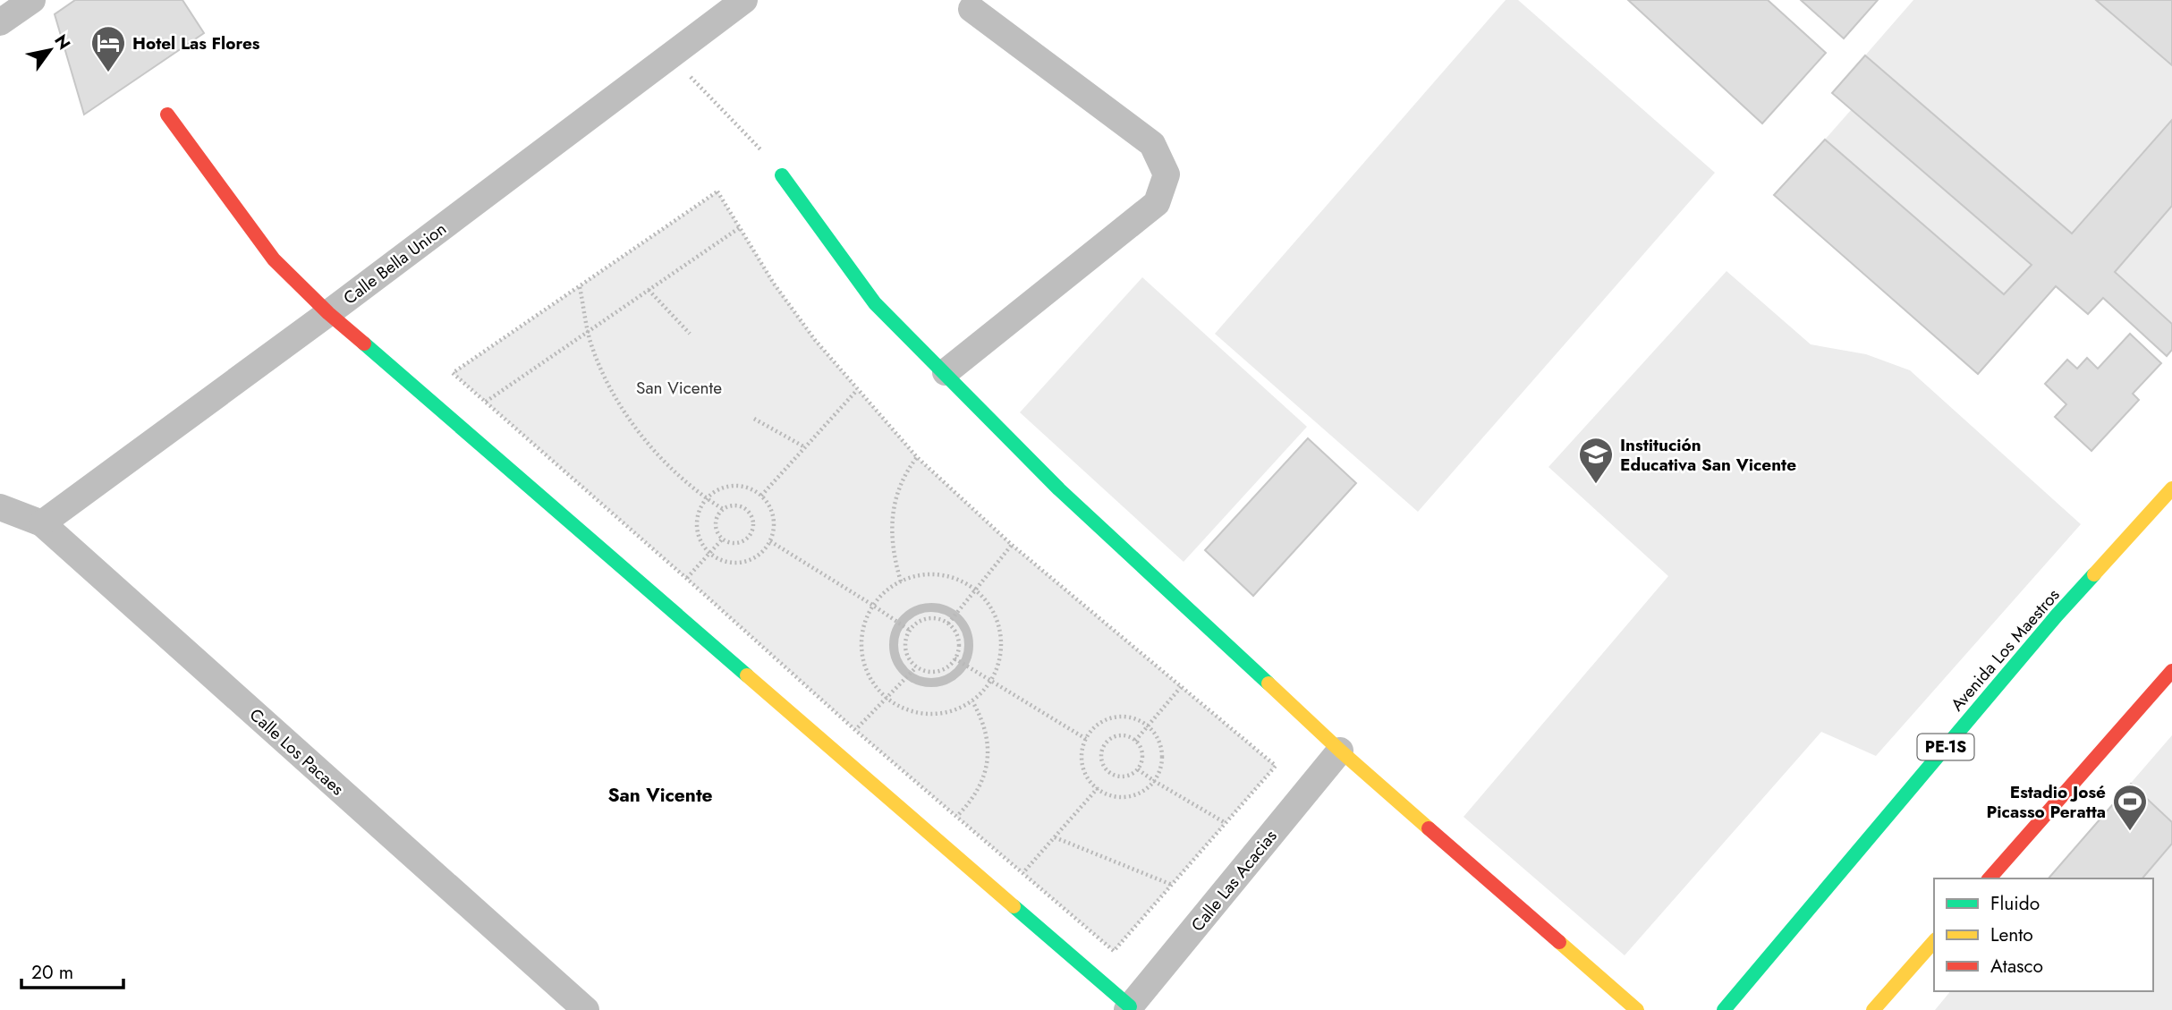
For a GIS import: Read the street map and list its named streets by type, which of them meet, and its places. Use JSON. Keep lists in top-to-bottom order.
{
  "streets": {
    "main road": ["Avenida Los Maestros", "PE-1S"],
    "street": ["Calle Bella Union", "Calle Los Pacaes", "Calle Las Acacias"]
  },
  "crossings": [
    ["Calle Bella Union", "Calle Los Pacaes"]
  ],
  "districts": ["San Vicente"],
  "parks": ["San Vicente"],
  "places": {
    "hotel": ["Hotel Las Flores"],
    "school or university": ["Institución Educativa San Vicente"],
    "sports": ["Estadio José Picasso Peratta"]
  },
  "legend": ["Fluido", "Lento", "Atasco"],
  "scale_bar": "20 m",
  "north": "top right"
}
